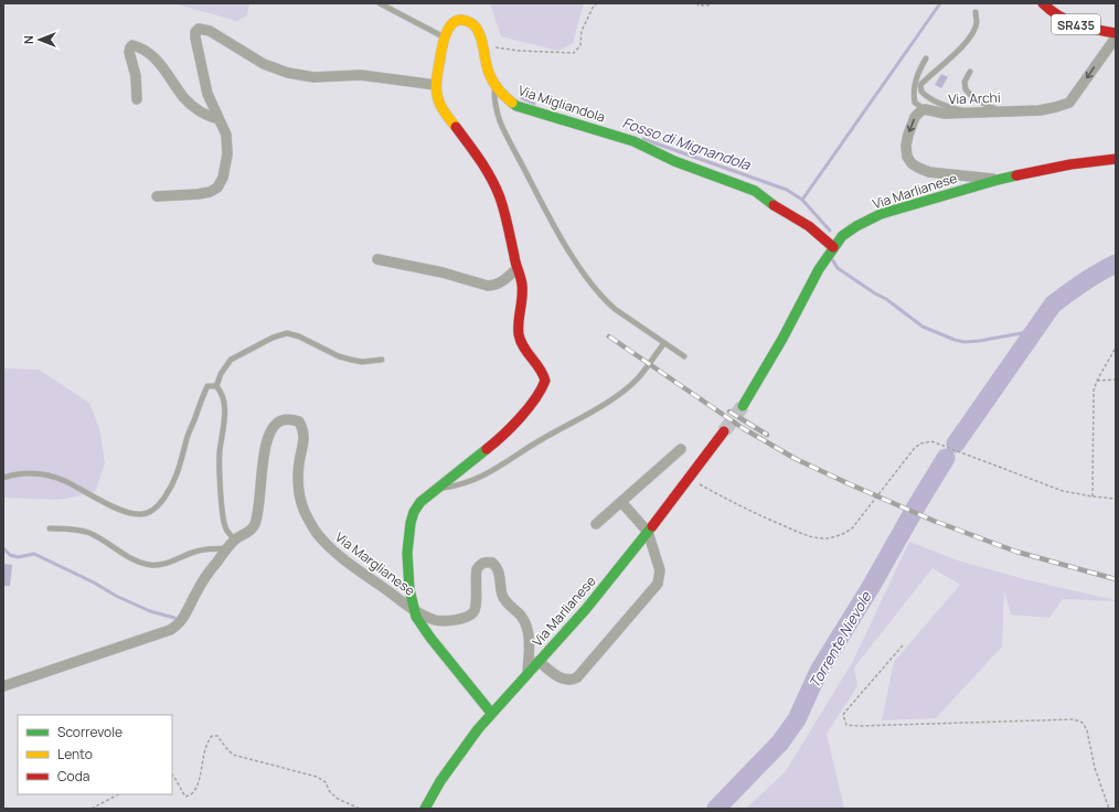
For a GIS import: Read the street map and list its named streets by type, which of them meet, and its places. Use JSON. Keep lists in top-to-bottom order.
{
  "streets": {
    "street": [
      "SR435",
      "Via Archi",
      "Via Migliandola",
      "Via Marlianese",
      "Via Marglianese"
    ]
  },
  "crossings": [
    ["Via Migliandola", "Via Marlianese"],
    ["Via Marlianese", "Via Marglianese"]
  ],
  "one_way": ["Via Archi"],
  "water": ["Fosso di Mignandola", "Torrente Nievole"],
  "legend": ["Scorrevole", "Lento", "Coda"],
  "north": "left"
}
